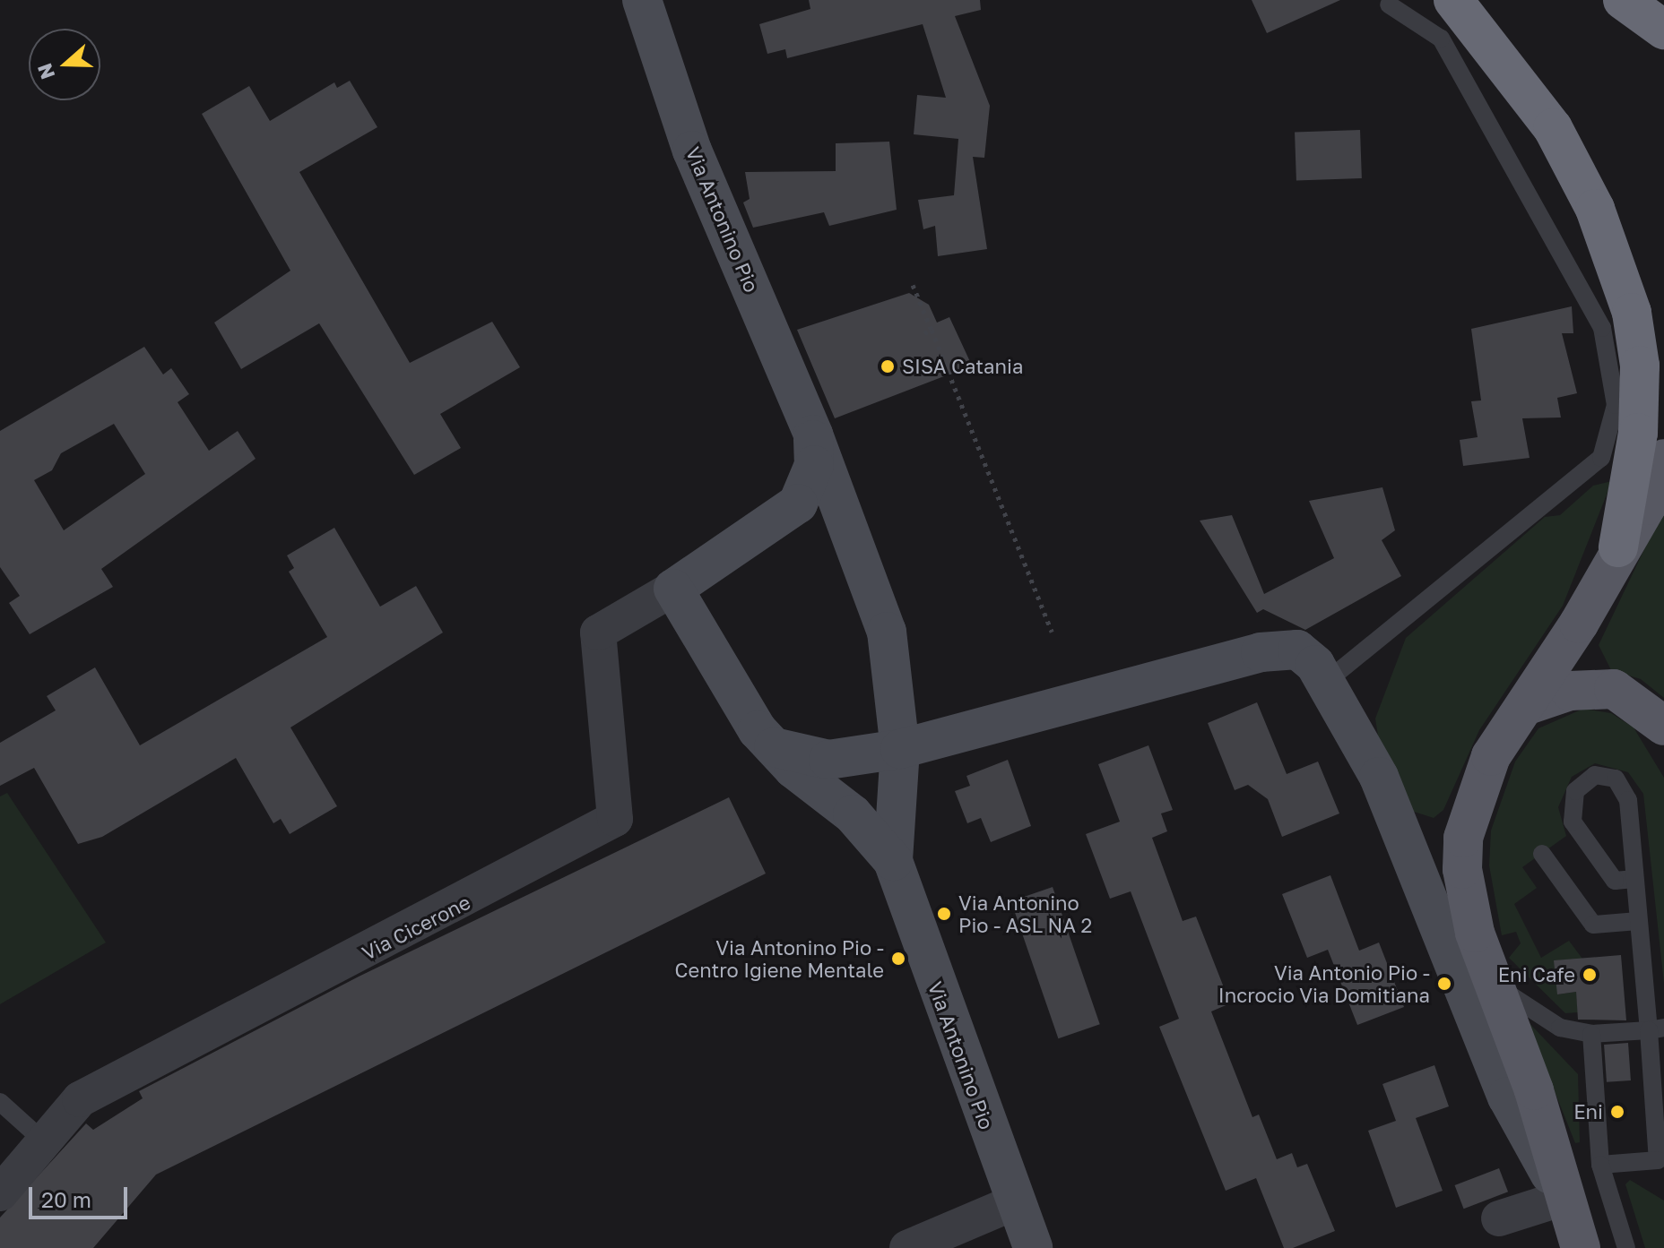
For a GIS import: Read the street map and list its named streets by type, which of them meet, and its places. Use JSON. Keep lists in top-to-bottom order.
{
  "streets": {
    "street": ["Via Antonino Pio", "Via Cicerone"]
  },
  "crossings": [
    ["Via Antonino Pio", "Via Cicerone"]
  ],
  "places": [
    "SISA Catania",
    "Via Antonino Pio - ASL NA 2",
    "Via Antonino Pio - Centro Igiene Mentale",
    "Eni Cafe",
    "Via Antonio Pio - Incrocio Via Domitiana",
    "Eni"
  ],
  "scale_bar": "20 m",
  "north": "left"
}
